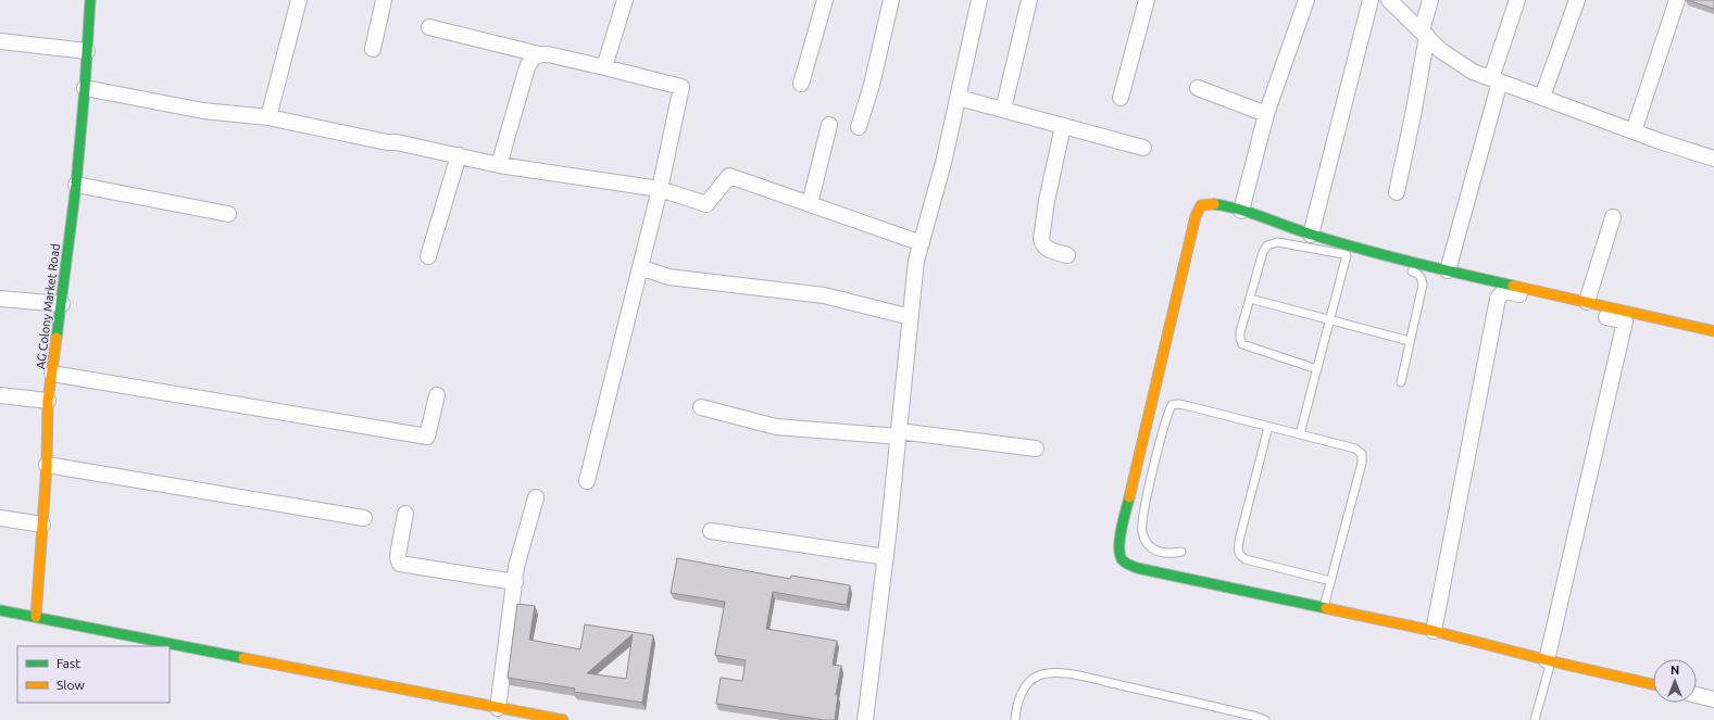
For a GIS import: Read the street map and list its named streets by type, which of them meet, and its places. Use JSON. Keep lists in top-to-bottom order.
{
  "streets": {
    "street": ["AG Colony Market Road"]
  },
  "legend": ["Fast", "Slow"],
  "north": "top"
}
